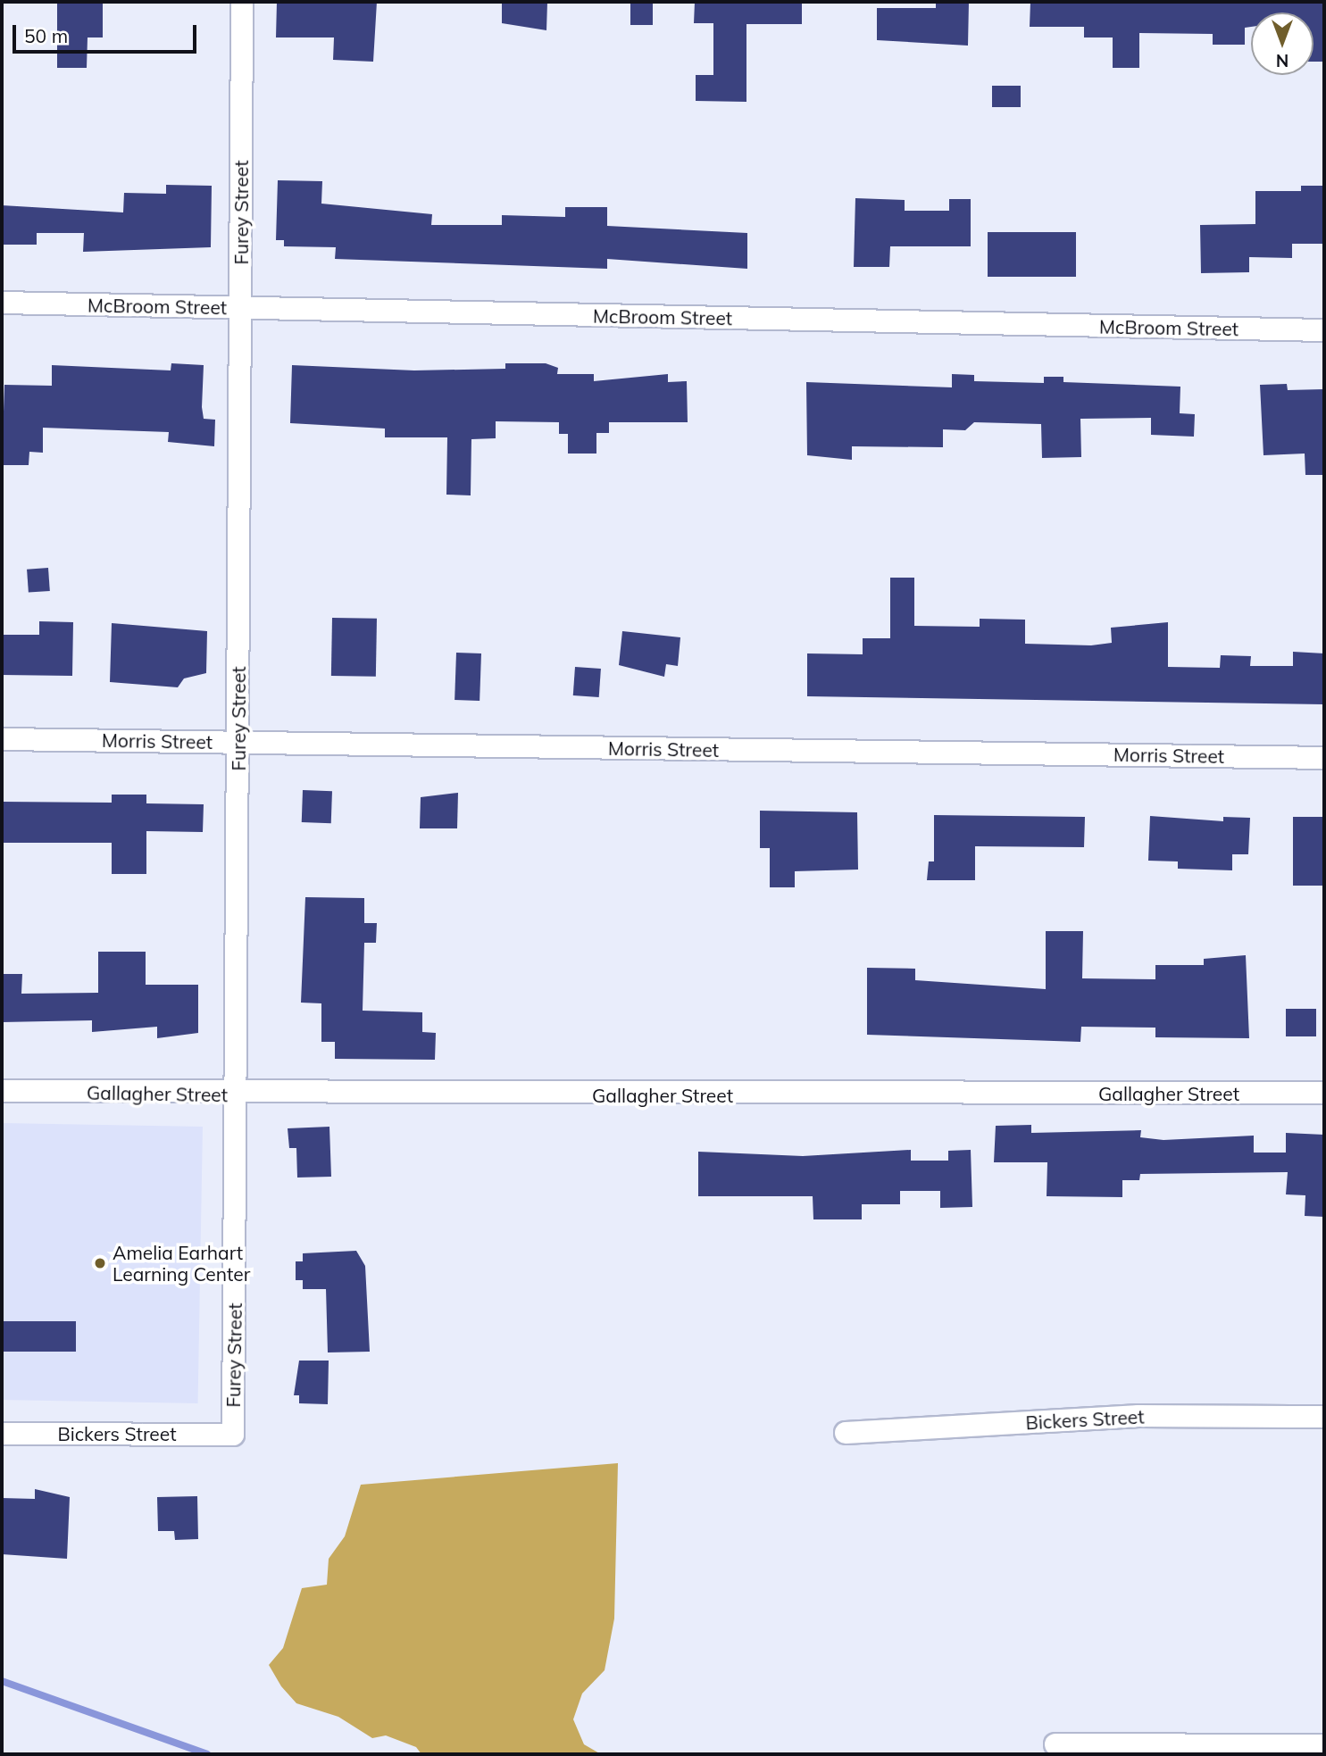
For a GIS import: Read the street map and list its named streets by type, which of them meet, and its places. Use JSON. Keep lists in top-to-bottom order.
{
  "streets": {
    "street": [
      "Furey Street",
      "McBroom Street",
      "Morris Street",
      "Gallagher Street",
      "Bickers Street"
    ]
  },
  "crossings": [
    ["Furey Street", "McBroom Street"],
    ["Furey Street", "Morris Street"],
    ["Furey Street", "Gallagher Street"],
    ["Furey Street", "Bickers Street"]
  ],
  "places": ["Amelia Earhart Learning Center"],
  "scale_bar": "50 m",
  "north": "bottom"
}
